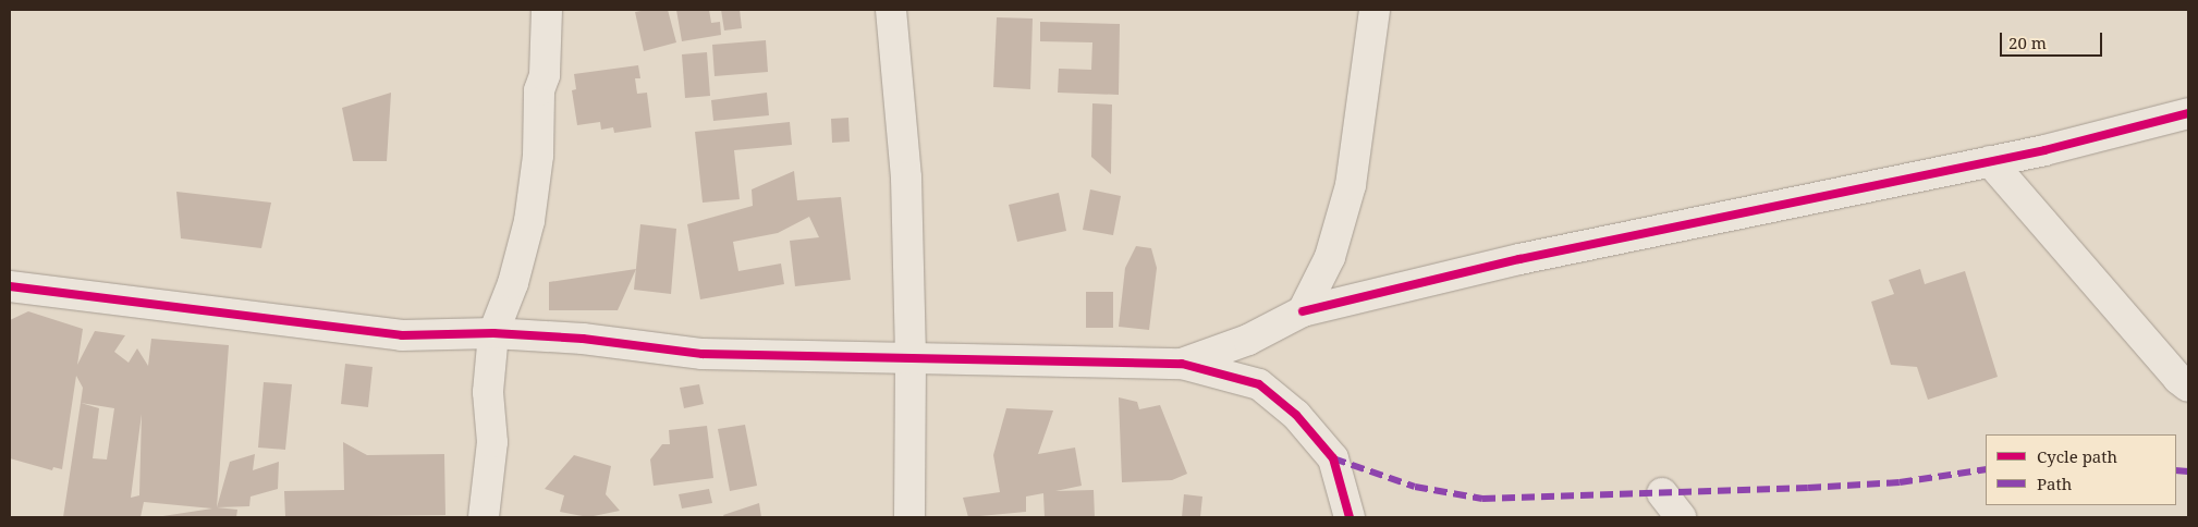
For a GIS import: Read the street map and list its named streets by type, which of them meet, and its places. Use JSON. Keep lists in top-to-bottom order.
{
  "legend": ["Cycle path", "Path"],
  "scale_bar": "20 m"
}
